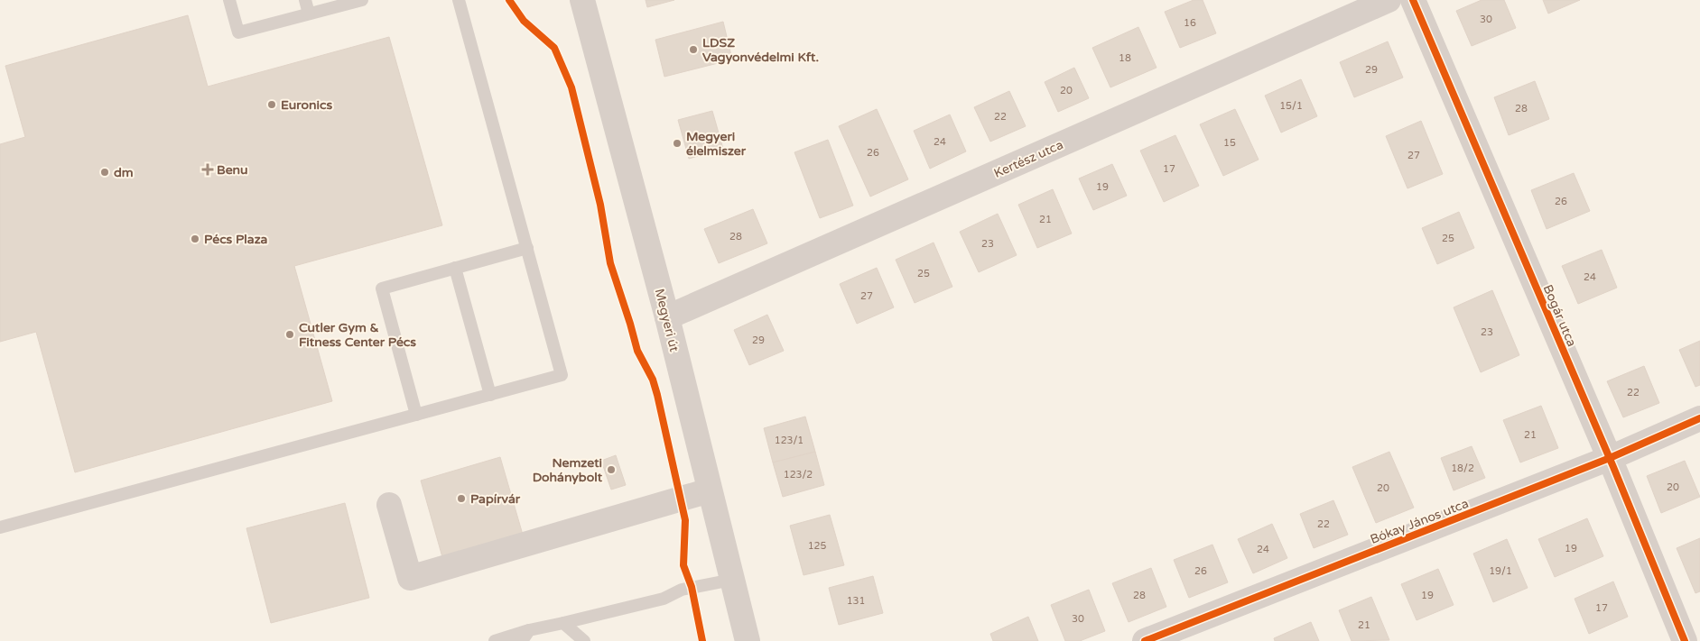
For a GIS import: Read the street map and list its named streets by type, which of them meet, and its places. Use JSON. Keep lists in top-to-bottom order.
{
  "streets": {
    "street": [
      "Kertész utca",
      "Bogár utca",
      "Megyeri út",
      "Bókay János utca"
    ]
  },
  "crossings": [
    ["Kertész utca", "Megyeri út"],
    ["Bogár utca", "Bókay János utca"]
  ],
  "places": {
    "other": [
      "LDSZ Vagyonvédelmi Kft.",
      "Euronics",
      "Megyeri élelmiszer",
      "dm",
      "Pécs Plaza",
      "Cutler Gym & Fitness Center Pécs",
      "Nemzeti Dohánybolt",
      "Papírvár"
    ],
    "health": ["Benu"]
  },
  "house_numbers": [
    "30",
    "16",
    "18",
    "29",
    "20",
    "15/1",
    "28",
    "22",
    "24",
    "15",
    "26",
    "27",
    "17",
    "19",
    "26",
    "21",
    "28",
    "25",
    "23",
    "25",
    "24",
    "27",
    "23",
    "29",
    "22",
    "21",
    "123/1",
    "18/2",
    "123/2",
    "20",
    "20",
    "22",
    "125",
    "19",
    "24",
    "26",
    "19/1",
    "28",
    "19",
    "131",
    "17",
    "30",
    "21"
  ]
}
